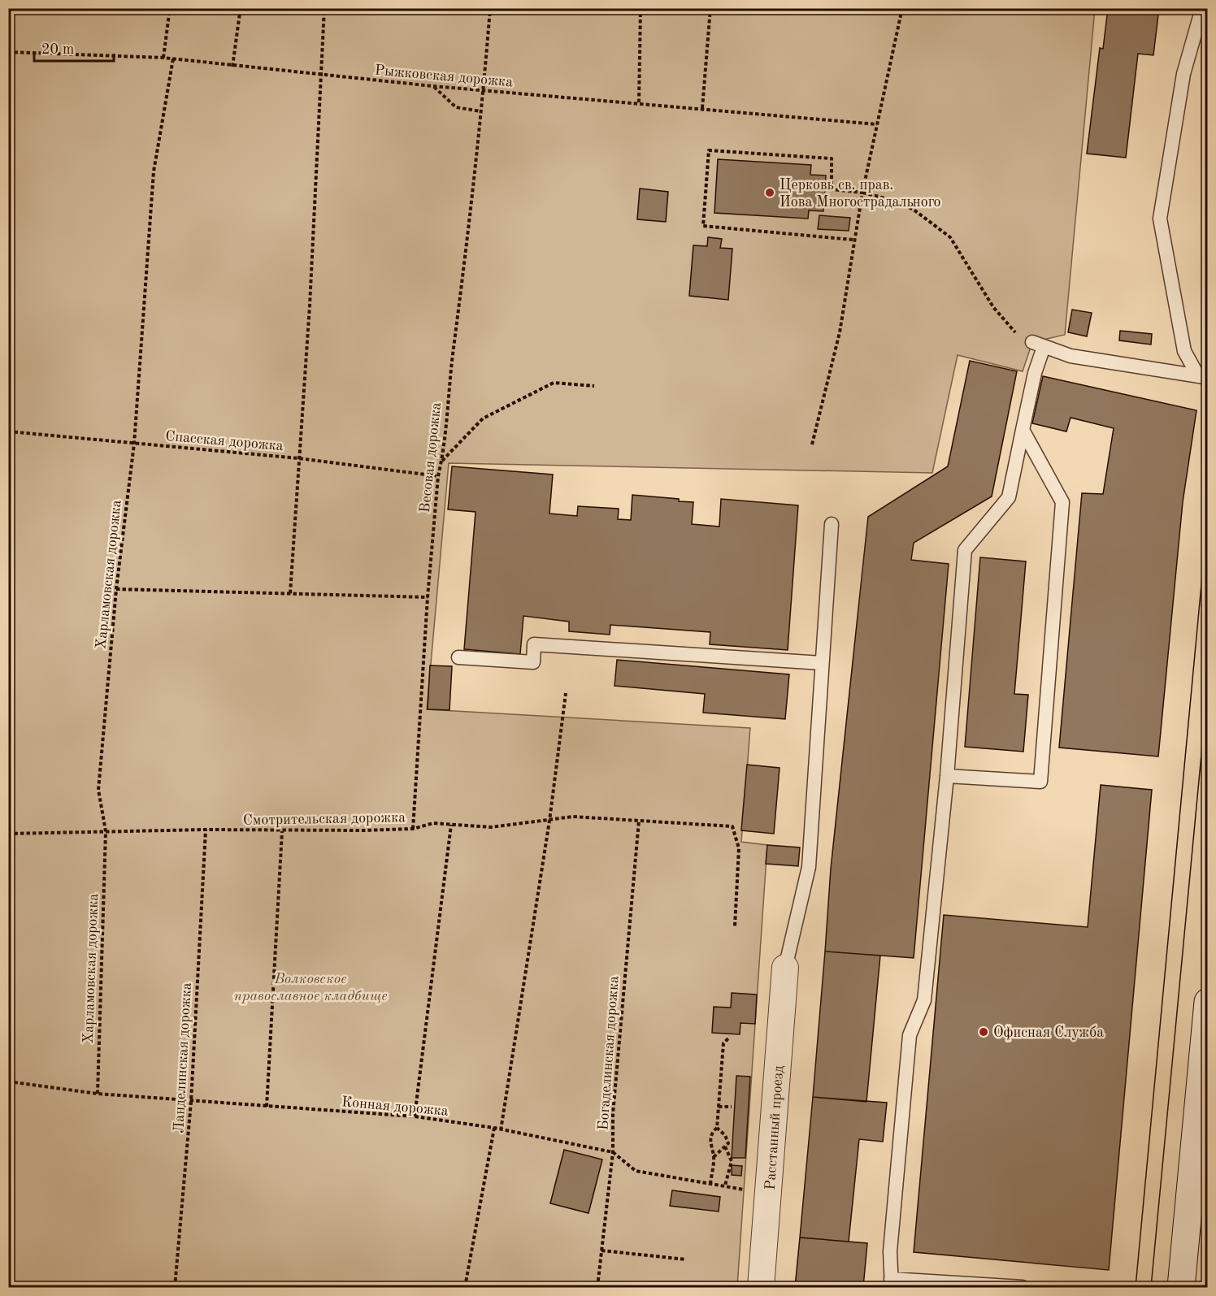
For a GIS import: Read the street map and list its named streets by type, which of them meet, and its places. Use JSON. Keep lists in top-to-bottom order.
{
  "streets": {
    "street": ["Расстанный проезд"],
    "path": [
      "Рыжковская дорожка",
      "Спасская дорожка",
      "Весовая дорожка",
      "Харламовская дорожка",
      "Смотрительская дорожка",
      "Богаделинская дорожка",
      "Ланделинская дорожка",
      "Конная дорожка"
    ]
  },
  "crossings": [
    ["Рыжковская дорожка", "Весовая дорожка"],
    ["Рыжковская дорожка", "Харламовская дорожка"],
    ["Спасская дорожка", "Весовая дорожка"],
    ["Спасская дорожка", "Харламовская дорожка"],
    ["Весовая дорожка", "Смотрительская дорожка"],
    ["Харламовская дорожка", "Смотрительская дорожка"],
    ["Харламовская дорожка", "Конная дорожка"],
    ["Смотрительская дорожка", "Богаделинская дорожка"],
    ["Смотрительская дорожка", "Ланделинская дорожка"],
    ["Богаделинская дорожка", "Конная дорожка"],
    ["Ланделинская дорожка", "Конная дорожка"],
    ["Конная дорожка", "Расстанный проезд"]
  ],
  "parks": ["Волковское православное кладбище"],
  "places": ["Церковь св. прав. Иова Многострадального", "Офисная Служба"],
  "scale_bar": "20 m"
}
